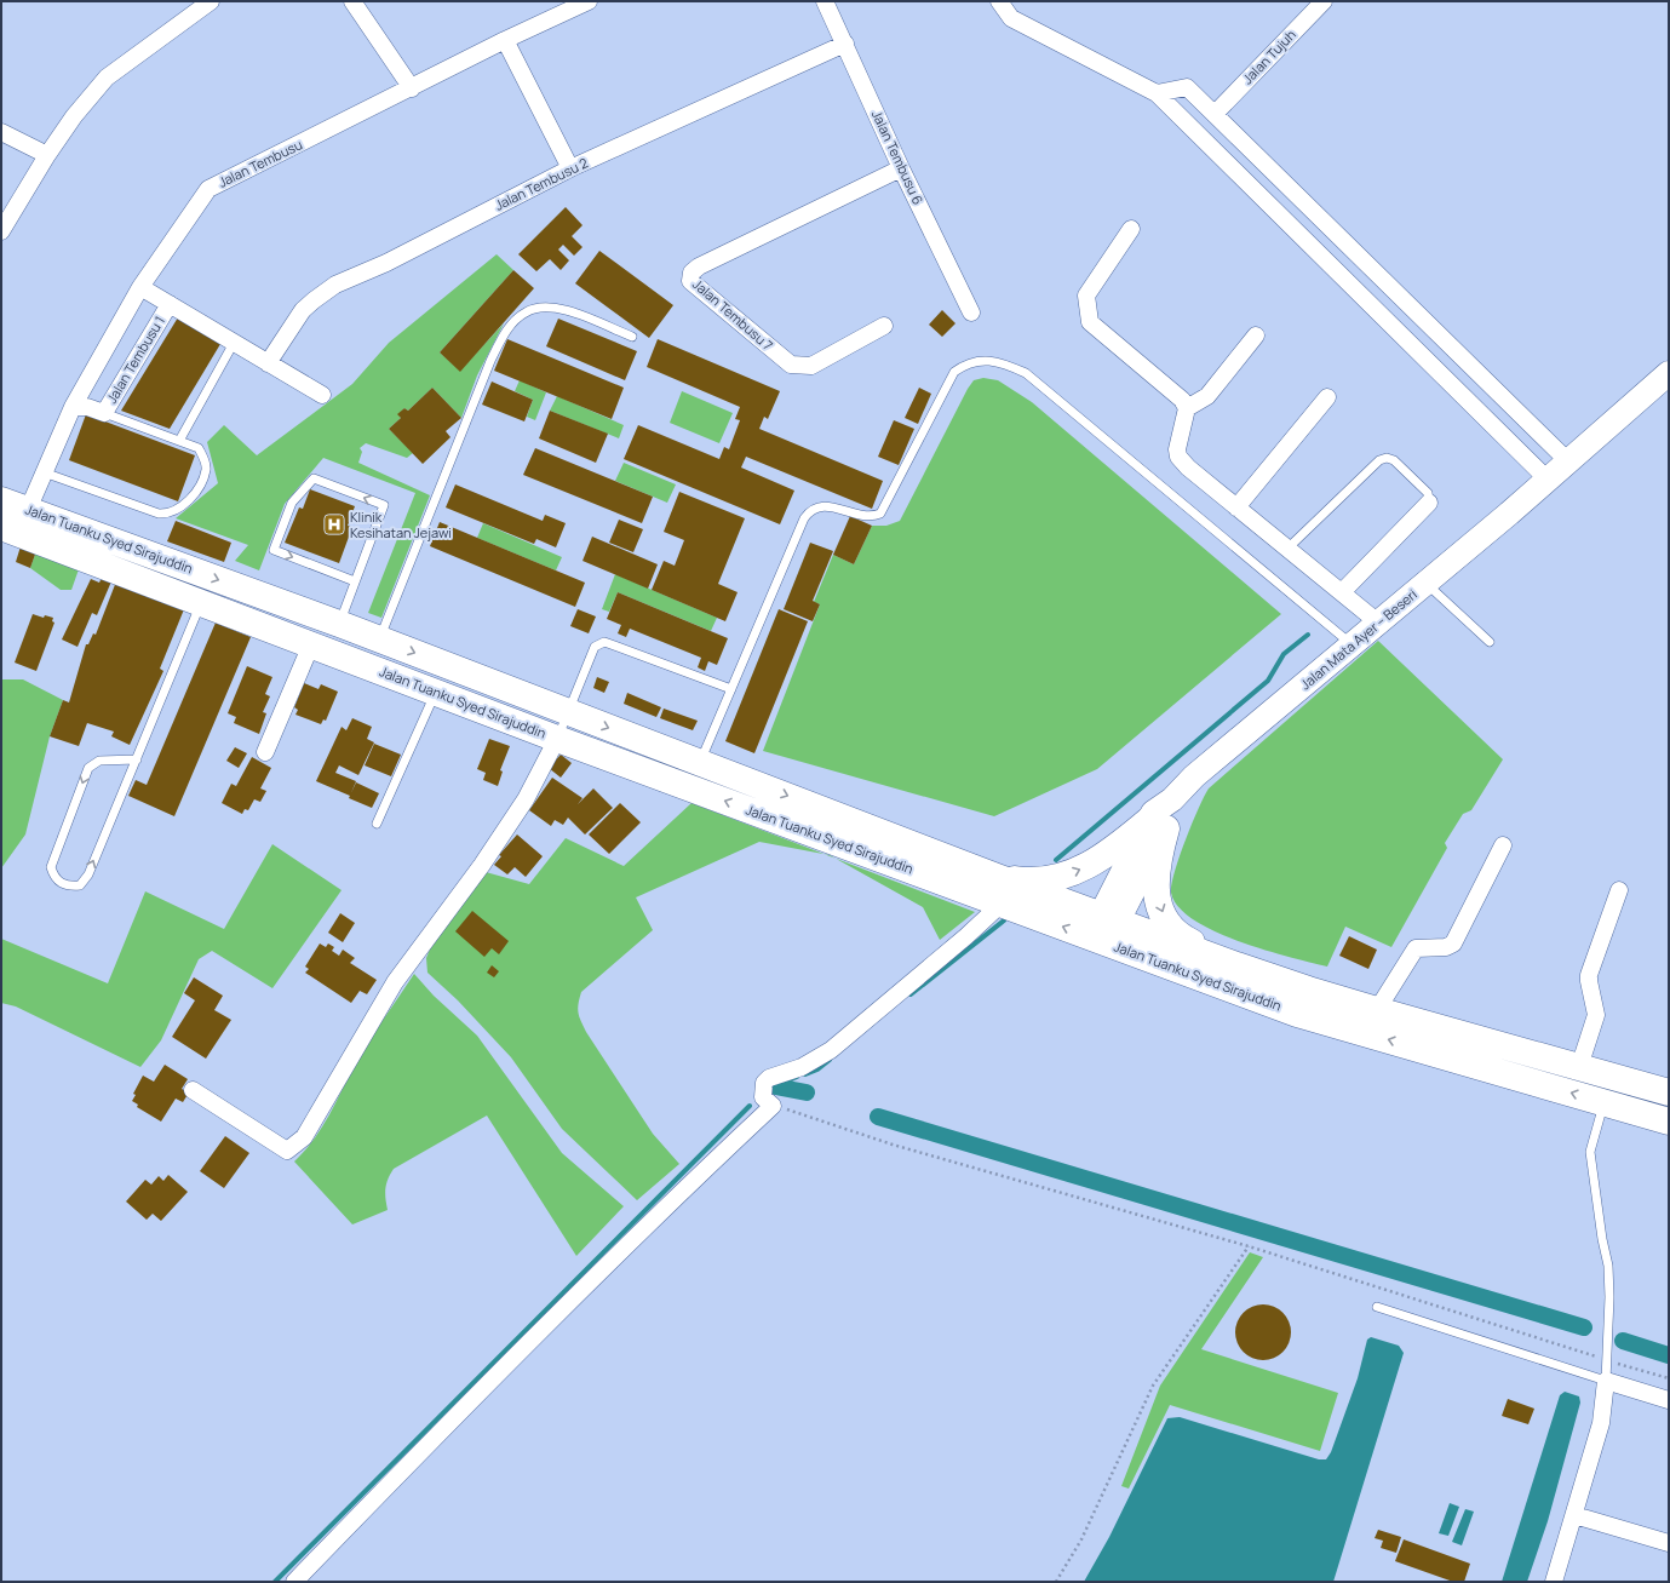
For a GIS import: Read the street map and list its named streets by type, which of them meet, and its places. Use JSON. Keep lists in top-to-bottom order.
{
  "streets": {
    "highway": ["Jalan Tuanku Syed Sirajuddin"],
    "main road": ["Jalan Mata Ayer – Beseri"],
    "street": [
      "Jalan Tujuh",
      "Jalan Tembusu 6",
      "Jalan Tembusu",
      "Jalan Tembusu 2",
      "Jalan Tembusu 7",
      "Jalan Tembusu 1"
    ]
  },
  "crossings": [
    ["Jalan Tembusu 6", "Jalan Tembusu 2"],
    ["Jalan Tembusu 6", "Jalan Tembusu 7"],
    ["Jalan Tembusu", "Jalan Tembusu 1"],
    ["Jalan Tembusu", "Jalan Tuanku Syed Sirajuddin"],
    ["Jalan Tuanku Syed Sirajuddin", "Jalan Mata Ayer – Beseri"]
  ],
  "places": {
    "hospital": ["Klinik Kesihatan Jejawi"]
  }
}
